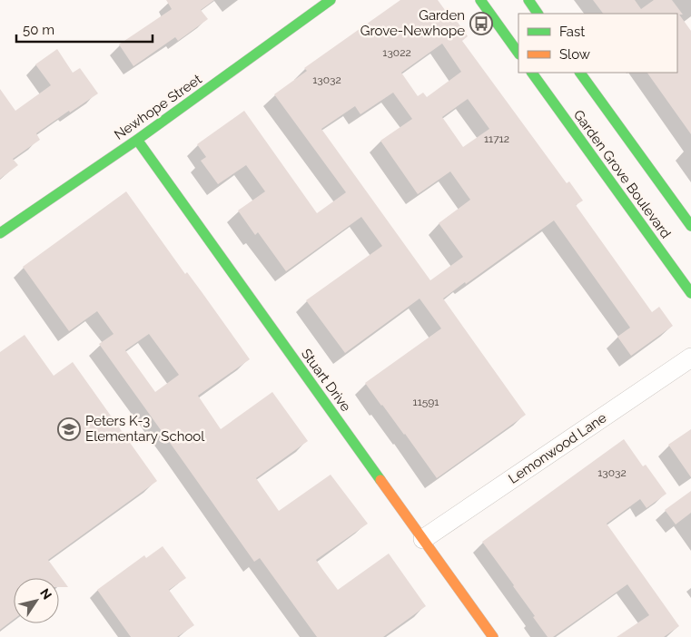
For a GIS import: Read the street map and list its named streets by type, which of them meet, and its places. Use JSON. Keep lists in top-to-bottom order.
{
  "streets": {
    "street": [
      "Newhope Street",
      "Garden Grove Boulevard",
      "Stuart Drive",
      "Lemonwood Lane"
    ]
  },
  "crossings": [
    ["Newhope Street", "Stuart Drive"],
    ["Stuart Drive", "Lemonwood Lane"]
  ],
  "places": {
    "bus stop": ["Garden Grove-Newhope"],
    "school or university": ["Peters K-3 Elementary School"]
  },
  "house_numbers": [
    "13022",
    "13032",
    "11712",
    "11591",
    "13032"
  ],
  "legend": ["Fast", "Slow"],
  "scale_bar": "50 m",
  "north": "top right"
}
